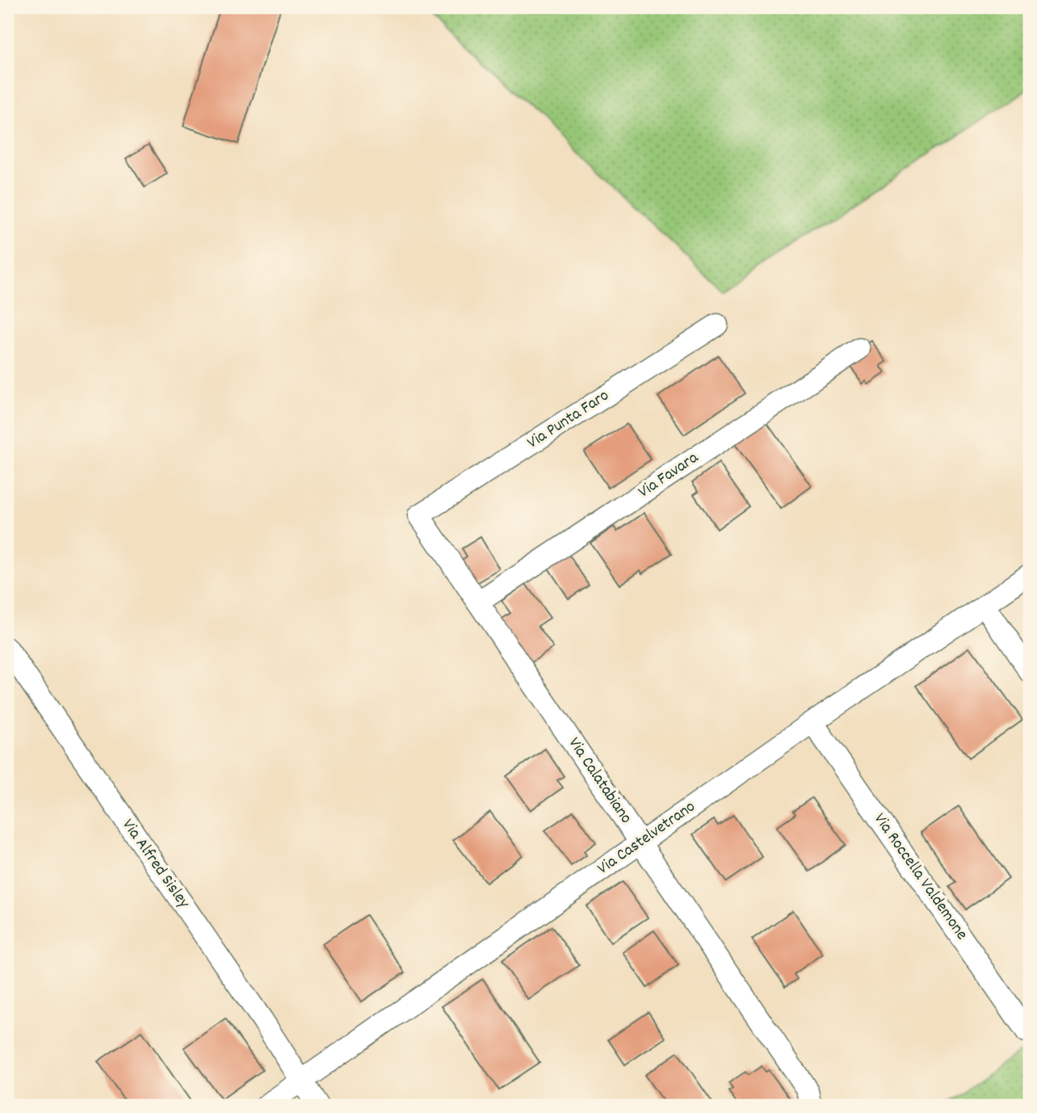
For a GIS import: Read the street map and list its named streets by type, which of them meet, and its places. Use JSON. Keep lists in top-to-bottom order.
{
  "streets": {
    "street": [
      "Via Punta Faro",
      "Via Favara",
      "Via Calatabiano",
      "Via Castelvetrano",
      "Via Alfred Sisley",
      "Via Roccella Valdemone"
    ]
  },
  "crossings": [
    ["Via Punta Faro", "Via Calatabiano"],
    ["Via Favara", "Via Calatabiano"],
    ["Via Calatabiano", "Via Castelvetrano"],
    ["Via Castelvetrano", "Via Alfred Sisley"],
    ["Via Castelvetrano", "Via Roccella Valdemone"]
  ]
}
